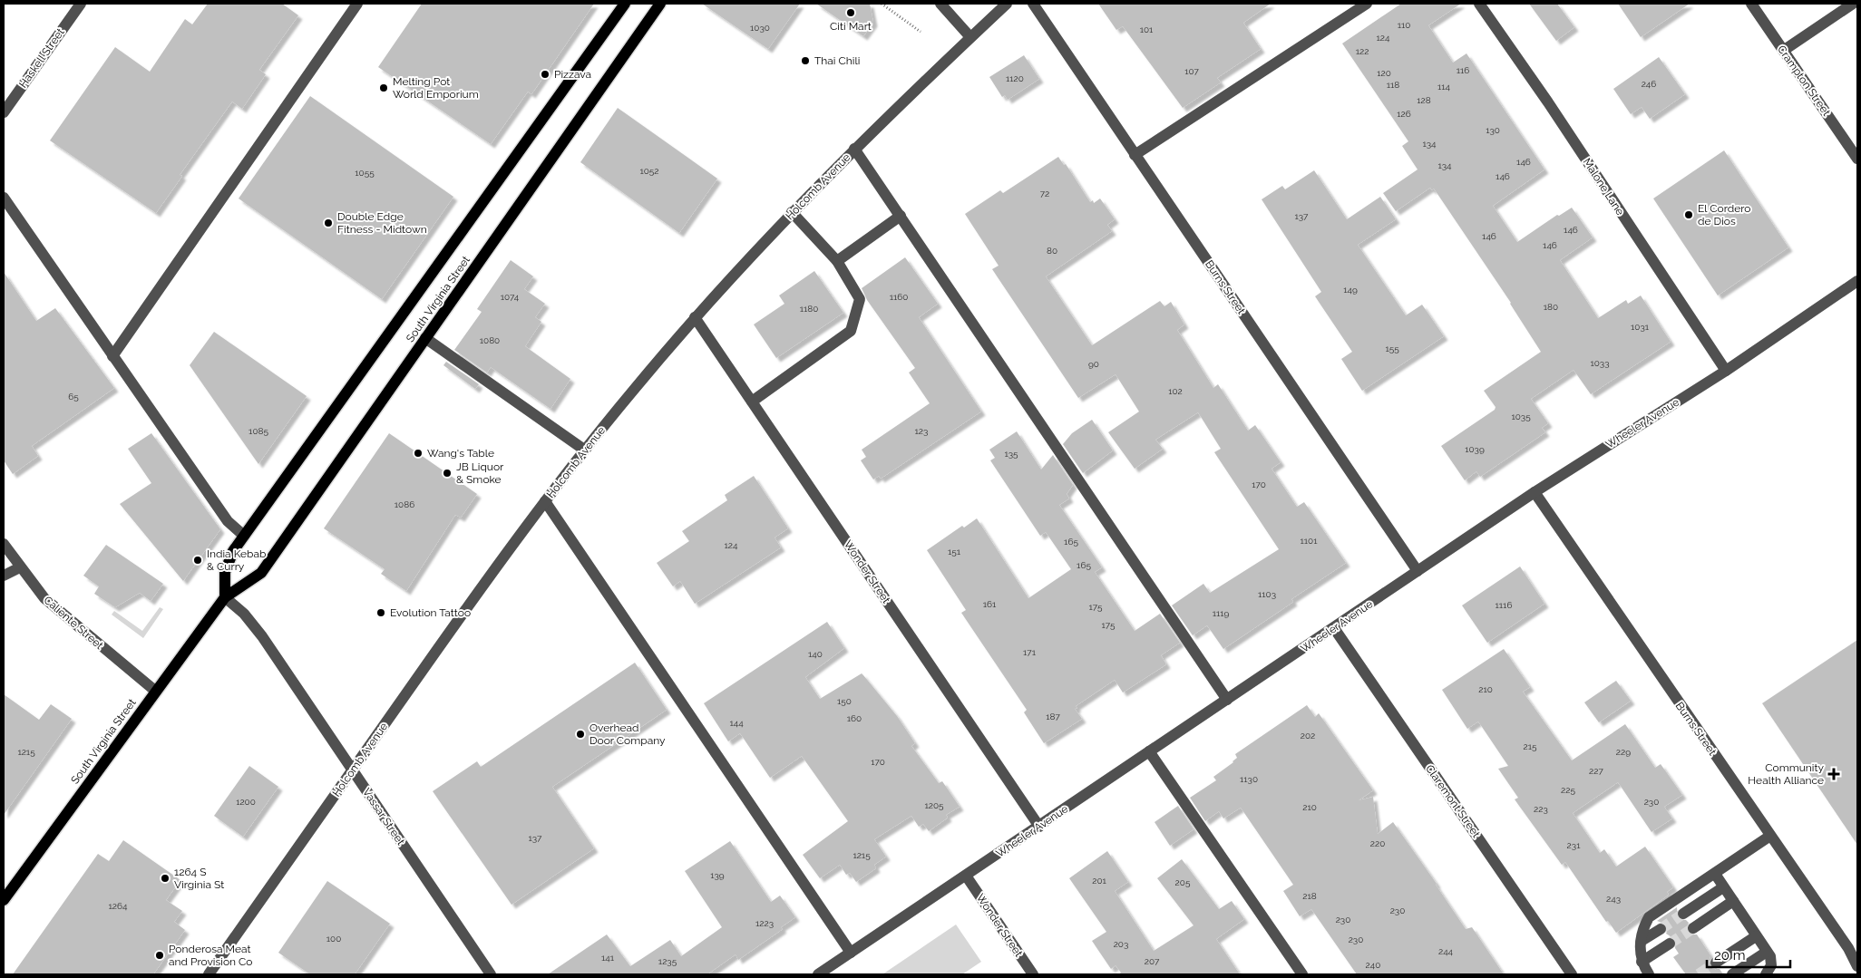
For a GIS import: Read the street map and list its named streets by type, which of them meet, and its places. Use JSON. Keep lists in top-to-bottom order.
{
  "streets": {
    "main road": ["South Virginia Street"],
    "street": [
      "Haskell Street",
      "Crampton Street",
      "Holcomb Avenue",
      "Malone Lane",
      "Burns Street",
      "Wheeler Avenue",
      "Wonder Street",
      "Caliente Street",
      "Claremont Street",
      "Vassar Street"
    ]
  },
  "crossings": [
    ["Holcomb Avenue", "Wonder Street"],
    ["Holcomb Avenue", "Vassar Street"],
    ["Malone Lane", "Wheeler Avenue"],
    ["Burns Street", "Wheeler Avenue"],
    ["South Virginia Street", "Caliente Street"],
    ["South Virginia Street", "Vassar Street"],
    ["Wheeler Avenue", "Wonder Street"],
    ["Wheeler Avenue", "Claremont Street"]
  ],
  "places": {
    "other": [
      "Citi Mart",
      "Thai Chili",
      "Pizzava",
      "Melting Pot World Emporium",
      "El Cordero de Dios",
      "Double Edge Fitness - Midtown",
      "Wang's Table",
      "JB Liquor & Smoke",
      "India Kebab & Curry",
      "Evolution Tattoo",
      "Overhead Door Company",
      "1264 S Virginia St",
      "Ponderosa Meat and Provision Co"
    ],
    "health": ["Community Health Alliance"]
  },
  "house_numbers": [
    "110",
    "1030",
    "101",
    "124",
    "122",
    "116",
    "107",
    "120",
    "1120",
    "246",
    "118",
    "114",
    "128",
    "126",
    "130",
    "134",
    "146",
    "134",
    "1052",
    "1055",
    "146",
    "72",
    "137",
    "146",
    "146",
    "146",
    "80",
    "149",
    "1074",
    "1160",
    "180",
    "1180",
    "1031",
    "1080",
    "155",
    "1033",
    "90",
    "102",
    "65",
    "1035",
    "1085",
    "123",
    "1039",
    "135",
    "170",
    "1086",
    "1101",
    "165",
    "124",
    "151",
    "165",
    "1103",
    "161",
    "1116",
    "175",
    "1119",
    "175",
    "171",
    "140",
    "210",
    "150",
    "187",
    "160",
    "144",
    "202",
    "215",
    "1215",
    "229",
    "170",
    "227",
    "1130",
    "225",
    "1200",
    "230",
    "1205",
    "210",
    "223",
    "137",
    "220",
    "231",
    "1215",
    "139",
    "201",
    "205",
    "218",
    "243",
    "1264",
    "230",
    "230",
    "1223",
    "100",
    "230",
    "203",
    "244",
    "141",
    "1235",
    "207",
    "240"
  ],
  "scale_bar": "20 m"
}
